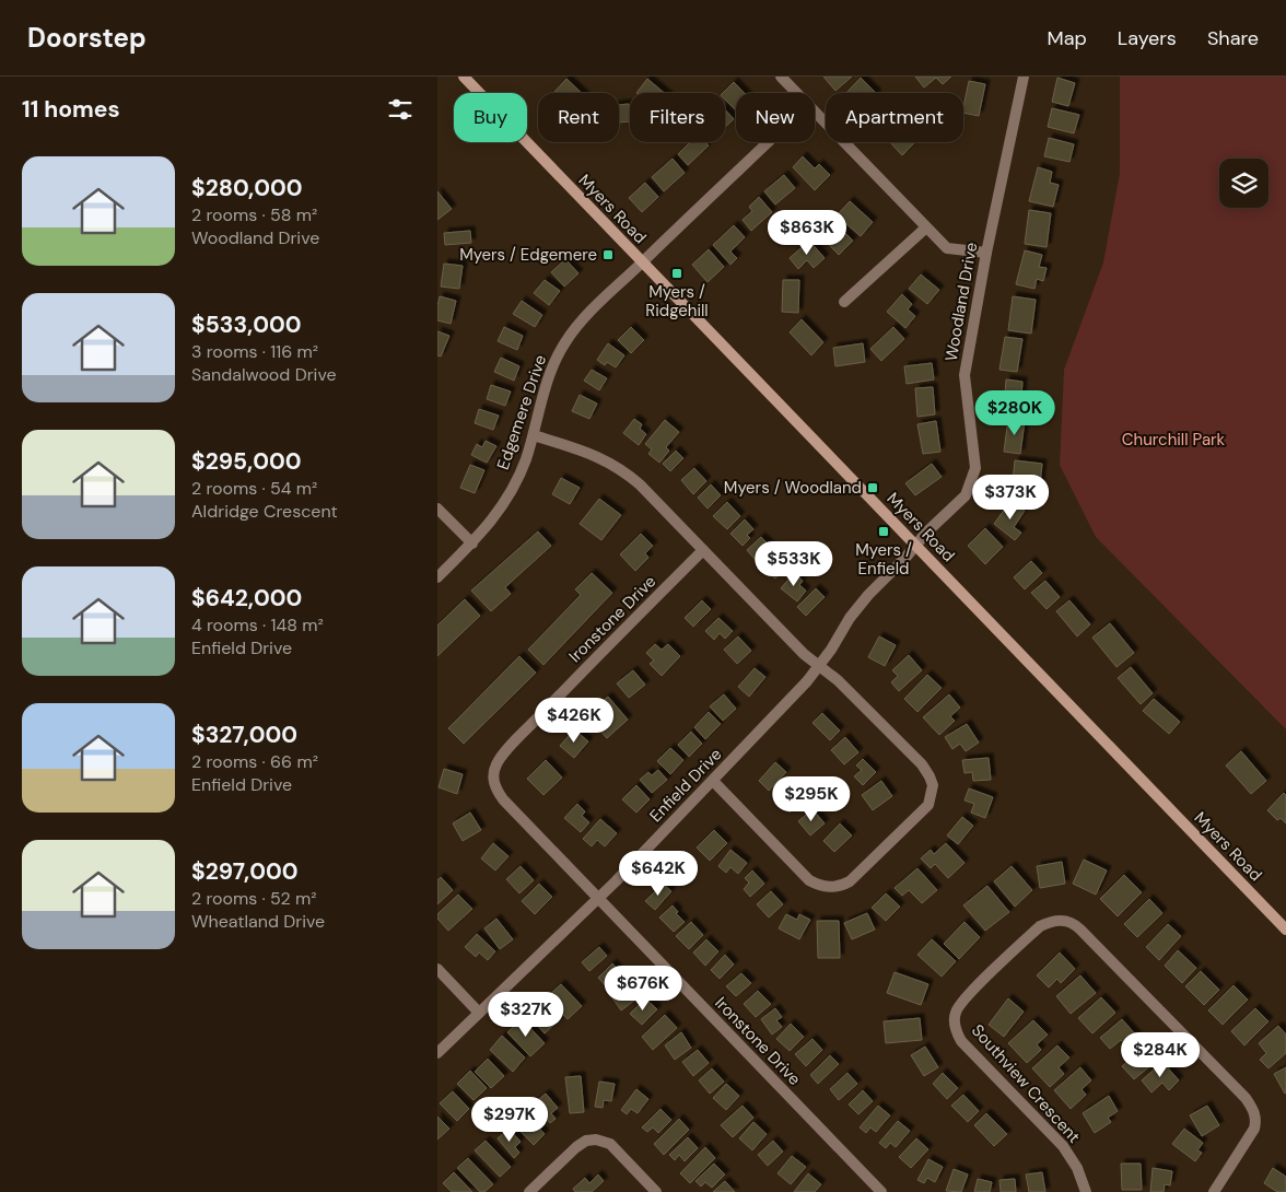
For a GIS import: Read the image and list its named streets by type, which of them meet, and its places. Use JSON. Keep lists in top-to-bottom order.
{
  "streets": {
    "main road": ["Myers Road"],
    "street": [
      "Woodland Drive",
      "Edgemere Drive",
      "Ironstone Drive",
      "Enfield Drive",
      "Southview Crescent"
    ]
  },
  "crossings": [
    ["Myers Road", "Woodland Drive"],
    ["Myers Road", "Edgemere Drive"],
    ["Myers Road", "Enfield Drive"],
    ["Woodland Drive", "Enfield Drive"],
    ["Ironstone Drive", "Enfield Drive"]
  ],
  "parks": ["Churchill Park"],
  "places": {
    "transit": [
      "Myers / Edgemere",
      "Myers / Ridgehill",
      "Myers / Woodland",
      "Myers / Enfield"
    ]
  },
  "page": {
    "header": "Doorstep",
    "nav": ["Map", "Layers", "Share"],
    "heading": "11 homes",
    "chip": [
      "Buy",
      "Rent",
      "Filters",
      "New",
      "Apartment"
    ],
    "list": [
      {
        "name": "$280,000",
        "note": "2 rooms · 58 m² · Woodland Drive"
      },
      {
        "name": "$533,000",
        "note": "3 rooms · 116 m² · Sandalwood Drive"
      },
      {
        "name": "$295,000",
        "note": "2 rooms · 54 m² · Aldridge Crescent"
      },
      {
        "name": "$642,000",
        "note": "4 rooms · 148 m² · Enfield Drive"
      },
      {
        "name": "$327,000",
        "note": "2 rooms · 66 m² · Enfield Drive"
      },
      {
        "name": "$297,000",
        "note": "2 rooms · 52 m² · Wheatland Drive"
      }
    ],
    "price": [
      "$863K",
      "$280K",
      "$373K",
      "$533K",
      "$426K",
      "$295K",
      "$642K",
      "$676K",
      "$327K",
      "$284K",
      "$297K"
    ]
  }
}
